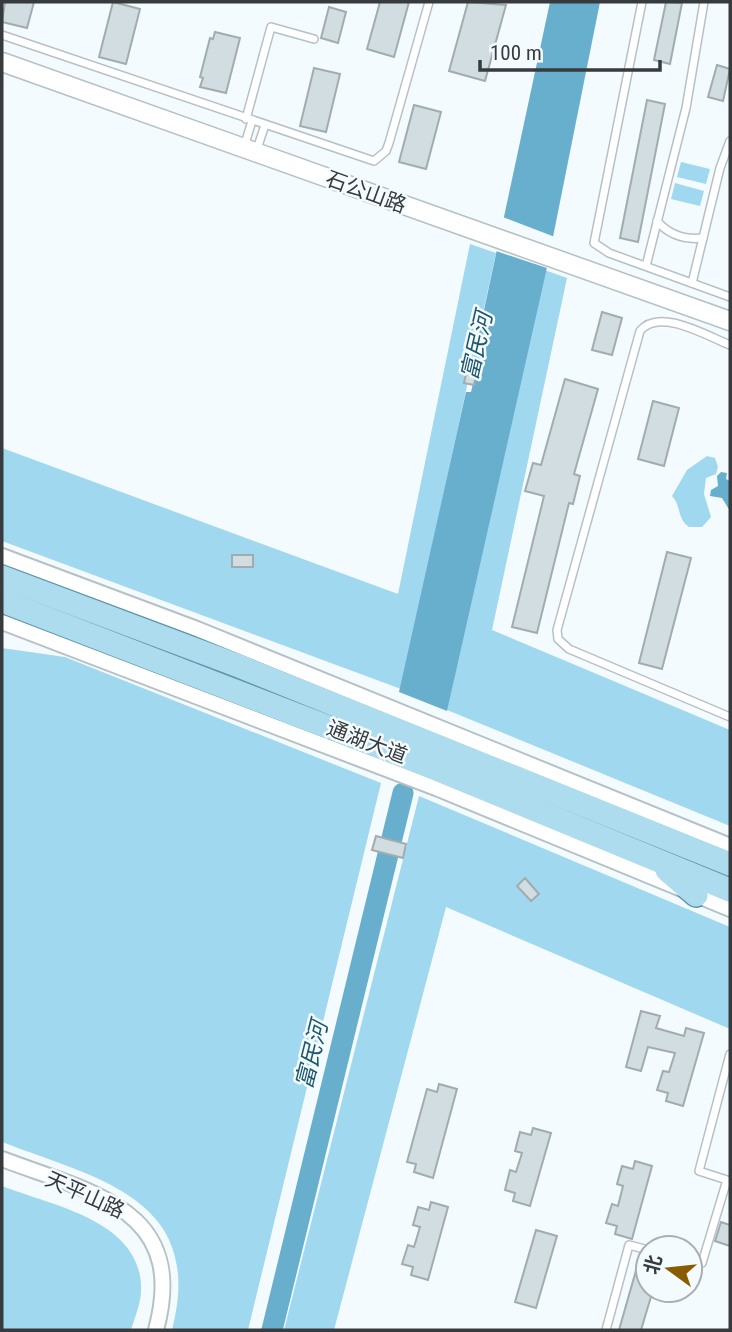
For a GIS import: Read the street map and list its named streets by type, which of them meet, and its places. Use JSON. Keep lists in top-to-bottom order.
{
  "streets": {
    "main road": ["通湖大道"],
    "street": ["石公山路", "天平山路"]
  },
  "water": ["富民河"],
  "scale_bar": "100 m",
  "north": "left"
}
